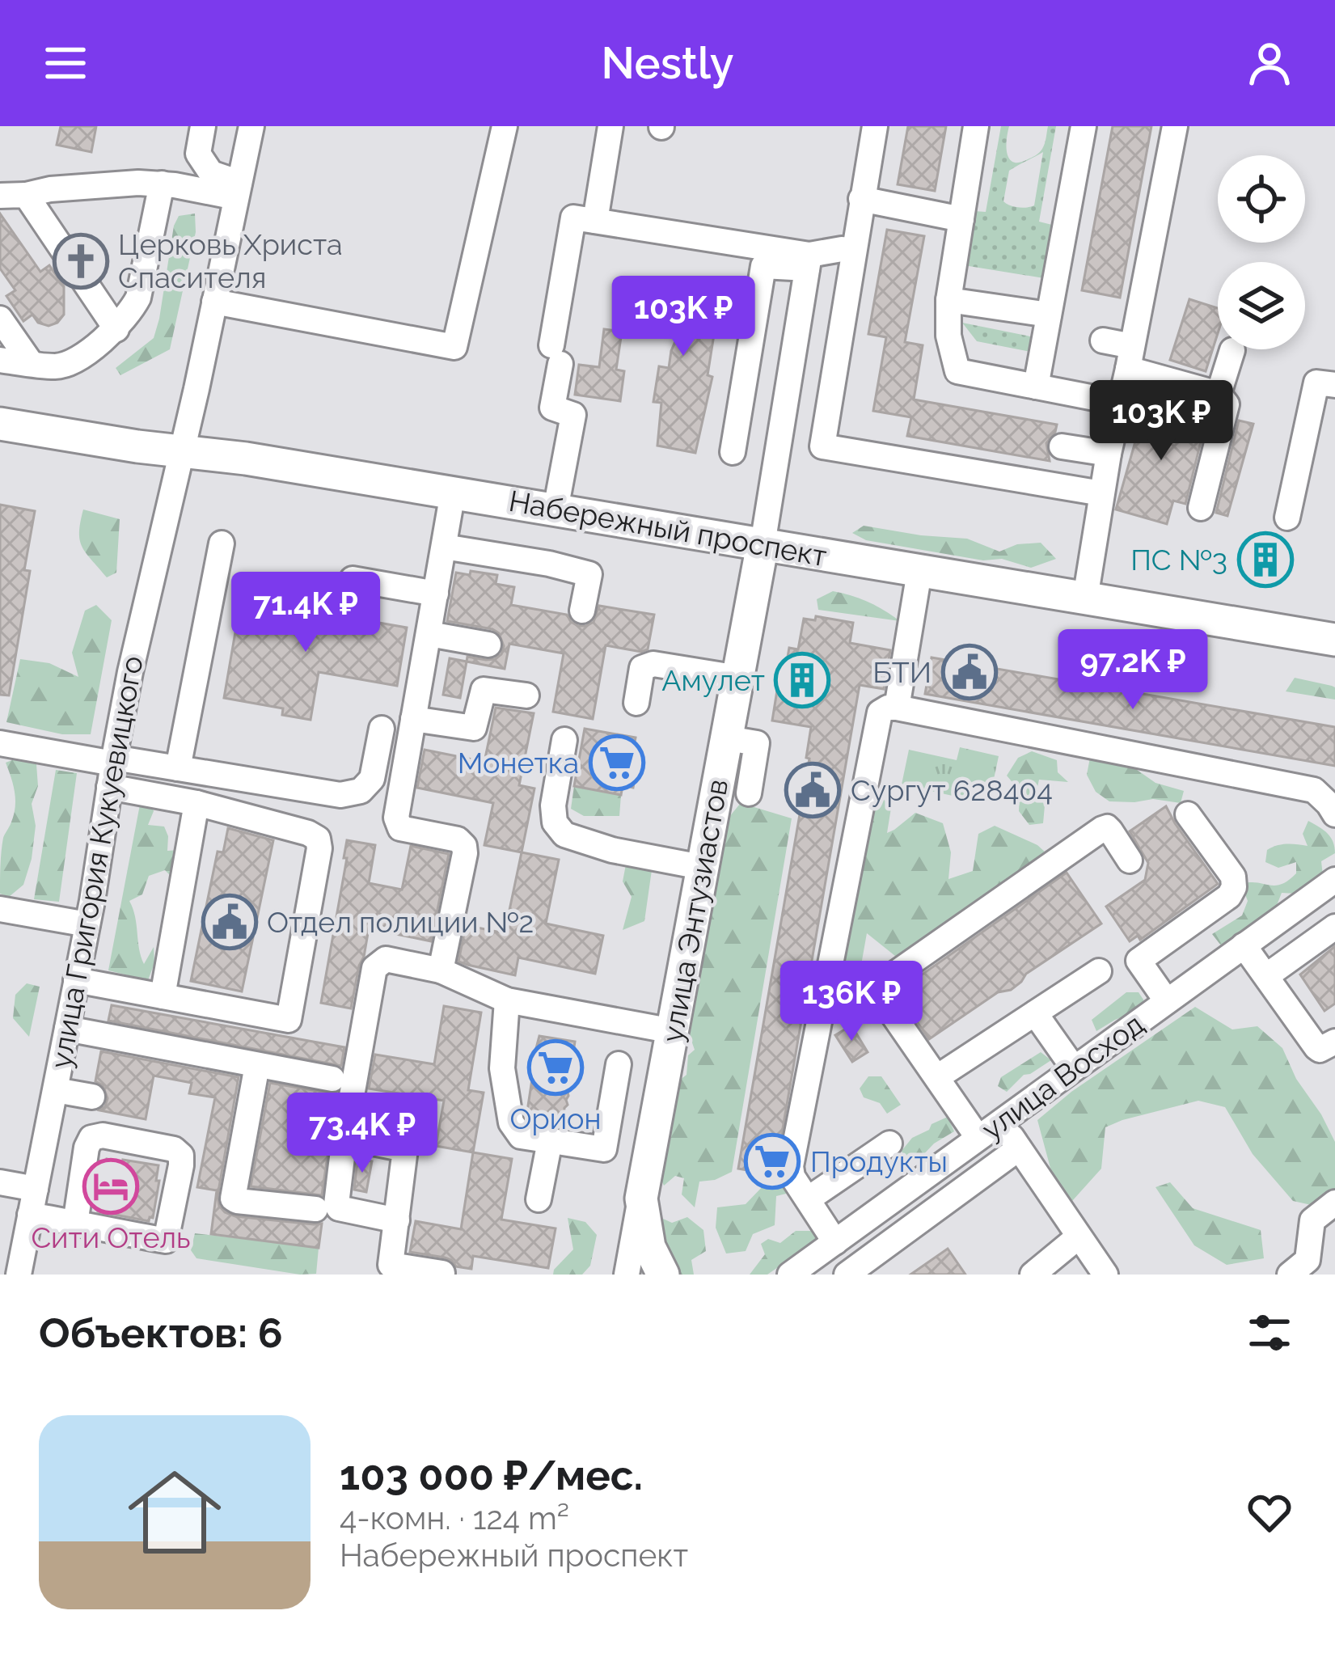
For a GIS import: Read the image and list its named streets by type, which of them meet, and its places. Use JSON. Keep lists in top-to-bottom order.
{
  "streets": {
    "main road": ["Набережный проспект", "улица Энтузиастов"],
    "street": ["улица Григория Кукуевицкого", "улица Восход"]
  },
  "crossings": [
    ["Набережный проспект", "улица Григория Кукуевицкого"],
    ["Набережный проспект", "улица Энтузиастов"]
  ],
  "places": {
    "church": ["Церковь Христа Спасителя"],
    "building": ["ПС №3", "Амулет"],
    "public building": ["БТИ", "Сургут 628404", "Отдел полиции №2"],
    "supermarket": ["Монетка", "Орион", "Продукты"],
    "hotel": ["Сити Отель"]
  },
  "page": {
    "header": "Nestly",
    "price": [
      "103K ₽",
      "103K ₽",
      "71.4K ₽",
      "97.2K ₽",
      "136K ₽",
      "73.4K ₽"
    ],
    "heading": "Объектов: 6",
    "list": [
      {
        "name": "103 000 ₽/мес.",
        "note": "4-комн. · 124 m² · Набережный проспект"
      }
    ]
  }
}
